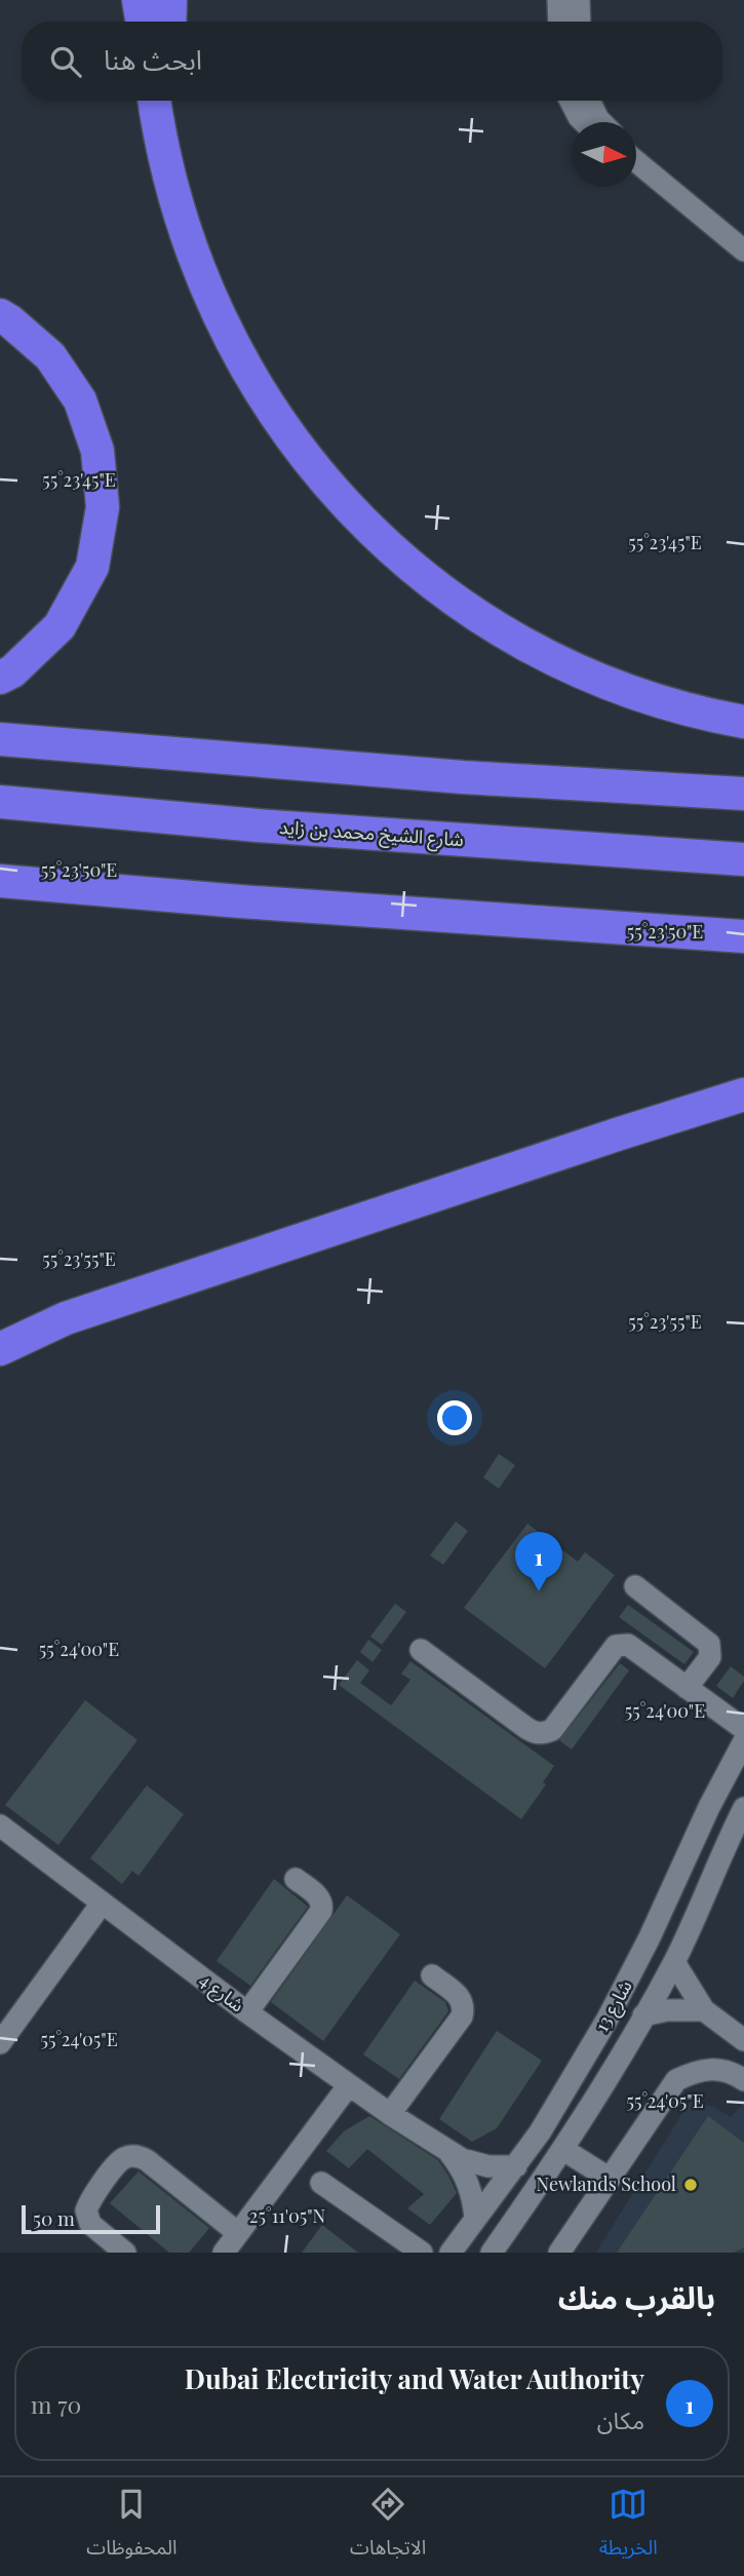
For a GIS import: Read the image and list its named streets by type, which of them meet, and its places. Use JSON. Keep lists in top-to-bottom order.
{
  "streets": {
    "highway": ["شارع الشيخ محمد بن زايد"],
    "street": ["شارع 4", "شارع 13"]
  },
  "crossings": [
    ["شارع 4", "شارع 13"]
  ],
  "places": ["Newlands School"],
  "scale_bar": "50 m",
  "north": "right",
  "page": {
    "search": "ابحث هنا",
    "pins": "1",
    "scale": "50 m",
    "heading": "بالقرب منك",
    "list": [
      {
        "mark": "1",
        "name": "Dubai Electricity and Water Authority",
        "note": "مكان",
        "value": "70 m"
      }
    ],
    "nav": ["الخريطة", "الاتجاهات", "المحفوظات"]
  },
  "coordinates": [
    "55°23'45\"E",
    "55°23'50\"E",
    "55°23'55\"E",
    "55°24'00\"E",
    "55°24'05\"E",
    "25°11'05\"N"
  ]
}
